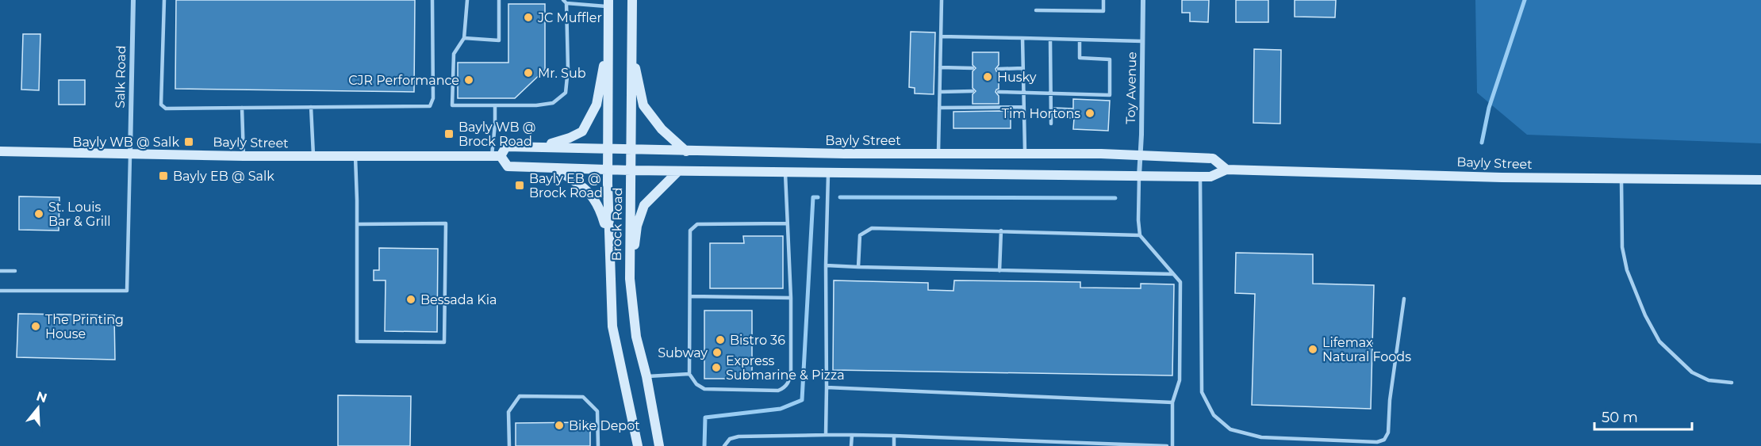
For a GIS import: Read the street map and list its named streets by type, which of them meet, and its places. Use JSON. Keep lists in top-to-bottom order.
{
  "streets": {
    "main road": ["Bayly Street", "Brock Road"],
    "street": ["Salk Road", "Toy Avenue"]
  },
  "crossings": [
    ["Salk Road", "Bayly Street"],
    ["Toy Avenue", "Bayly Street"],
    ["Bayly Street", "Brock Road"]
  ],
  "places": {
    "other": [
      "JC Muffler",
      "Mr. Sub",
      "Husky",
      "CJR Performance",
      "Tim Hortons",
      "St. Louis Bar & Grill",
      "Bessada Kia",
      "The Printing House",
      "Bistro 36",
      "Lifemax Natural Foods",
      "Subway",
      "Express Submarine & Pizza",
      "Bike Depot"
    ],
    "transit": [
      "Bayly WB @ Brock Road",
      "Bayly WB @ Salk",
      "Bayly EB @ Salk",
      "Bayly EB @ Brock Road"
    ]
  },
  "scale_bar": "50 m",
  "north": "top"
}
